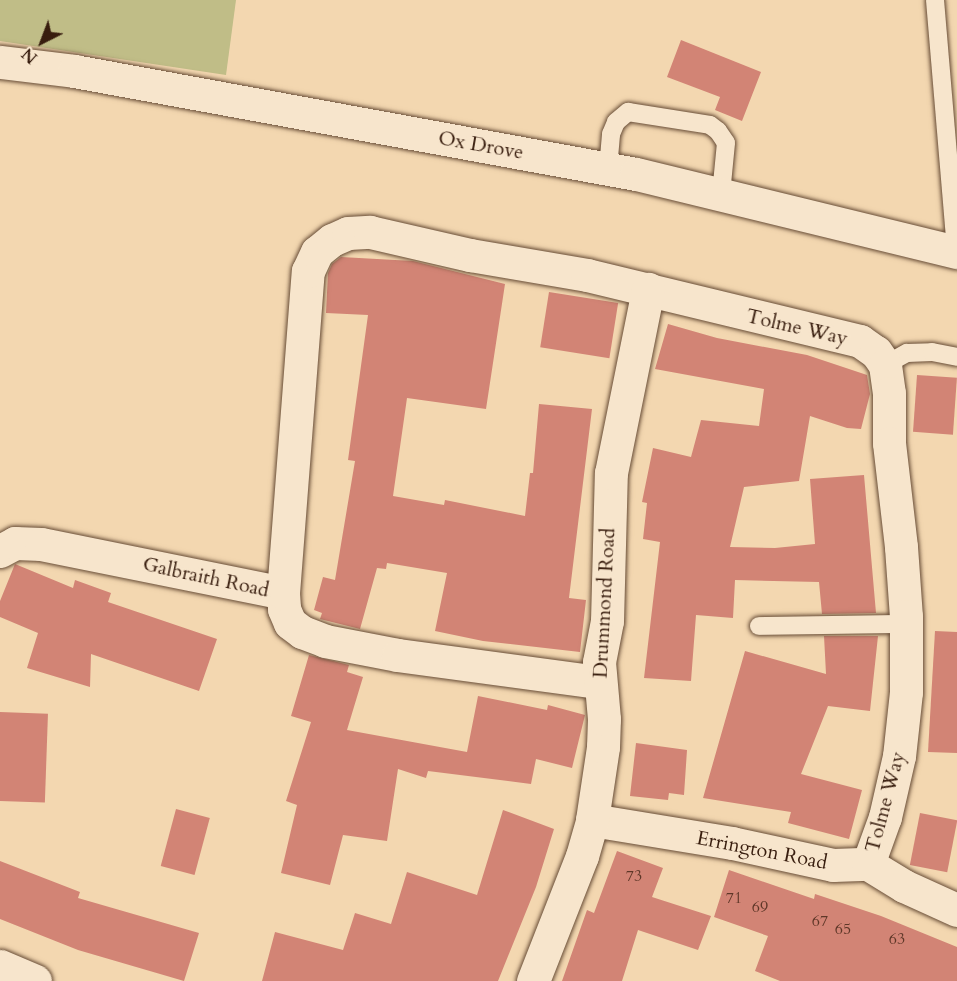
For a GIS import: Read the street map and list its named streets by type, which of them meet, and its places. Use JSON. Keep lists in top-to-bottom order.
{
  "streets": {
    "street": [
      "Ox Drove",
      "Tolme Way",
      "Galbraith Road",
      "Drummond Road",
      "Errington Road"
    ]
  },
  "crossings": [
    ["Tolme Way", "Galbraith Road"],
    ["Tolme Way", "Drummond Road"],
    ["Tolme Way", "Errington Road"],
    ["Galbraith Road", "Drummond Road"],
    ["Drummond Road", "Errington Road"]
  ],
  "house_numbers": [
    "73",
    "71",
    "69",
    "67",
    "65",
    "63"
  ],
  "north": "bottom left"
}
